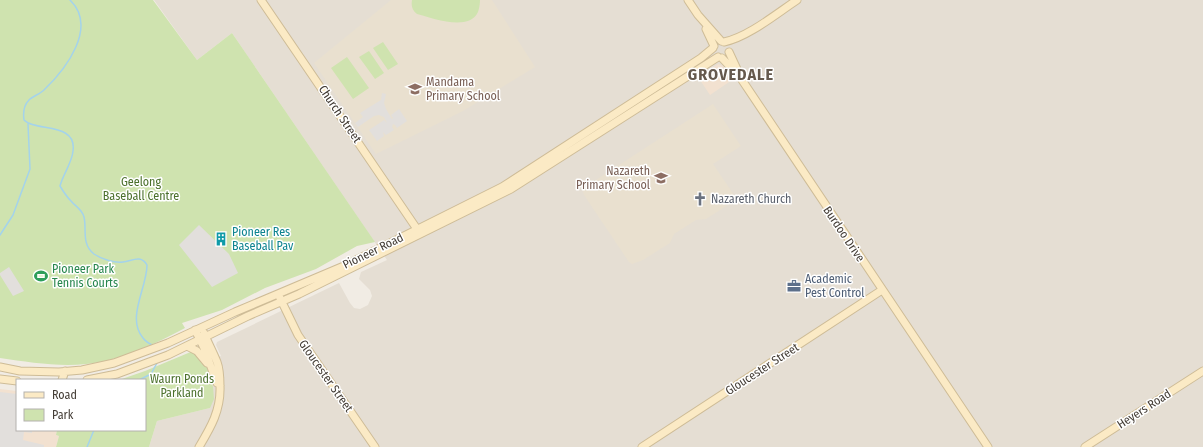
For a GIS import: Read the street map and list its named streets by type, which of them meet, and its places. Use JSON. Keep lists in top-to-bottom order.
{
  "streets": {
    "street": [
      "Church Street",
      "Burdoo Drive",
      "Pioneer Road",
      "Gloucester Street",
      "Heyers Road"
    ]
  },
  "crossings": [
    ["Church Street", "Pioneer Road"],
    ["Burdoo Drive", "Pioneer Road"],
    ["Burdoo Drive", "Gloucester Street"],
    ["Pioneer Road", "Gloucester Street"]
  ],
  "districts": ["GROVEDALE"],
  "parks": ["Geelong Baseball Centre", "Waurn Ponds Parkland"],
  "places": {
    "school or university": ["Mandama Primary School", "Nazareth Primary School"],
    "church": ["Nazareth Church"],
    "building": ["Pioneer Res Baseball Pav"],
    "sports": ["Pioneer Park Tennis Courts"],
    "office": ["Academic Pest Control"]
  },
  "legend": ["Road", "Park"]
}
